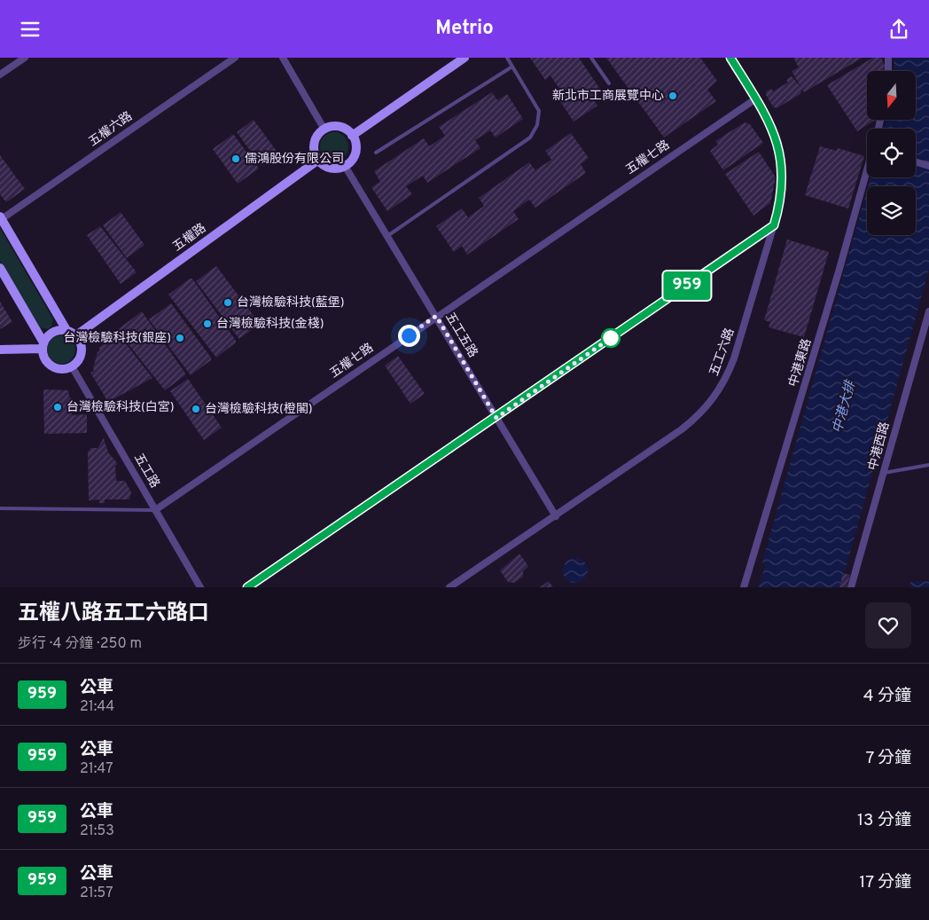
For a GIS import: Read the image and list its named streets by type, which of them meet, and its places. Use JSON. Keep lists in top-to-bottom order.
{
  "streets": {
    "street": [
      "五權六路",
      "五權七路",
      "五權路",
      "五工五路",
      "五工六路",
      "中港東路",
      "中港西路",
      "五工路"
    ]
  },
  "crossings": [
    ["五權七路", "五工五路"],
    ["五權七路", "五工六路"],
    ["五權七路", "五工路"],
    ["五權路", "五工五路"],
    ["五權路", "五工路"],
    ["五工五路", "五工六路"]
  ],
  "water": ["中港大排"],
  "places": [
    "新北市工商展覽中心",
    "儒鴻股份有限公司",
    "台灣檢驗科技(藍堡)",
    "台灣檢驗科技(金棧)",
    "台灣檢驗科技(銀座)",
    "台灣檢驗科技(白宮)",
    "台灣檢驗科技(橙閣)"
  ],
  "lines": ["bus line 959"],
  "north": "bottom",
  "page": {
    "header": "Metrio",
    "on_map": "959",
    "heading": ["五權八路五工六路口", "步行 · 4 分鐘 · 250 m"],
    "list": [
      {
        "mark": "959",
        "name": "公車",
        "note": "21:44",
        "value": "4 分鐘"
      },
      {
        "mark": "959",
        "name": "公車",
        "note": "21:47",
        "value": "7 分鐘"
      },
      {
        "mark": "959",
        "name": "公車",
        "note": "21:53",
        "value": "13 分鐘"
      },
      {
        "mark": "959",
        "name": "公車",
        "note": "21:57",
        "value": "17 分鐘"
      }
    ]
  }
}
